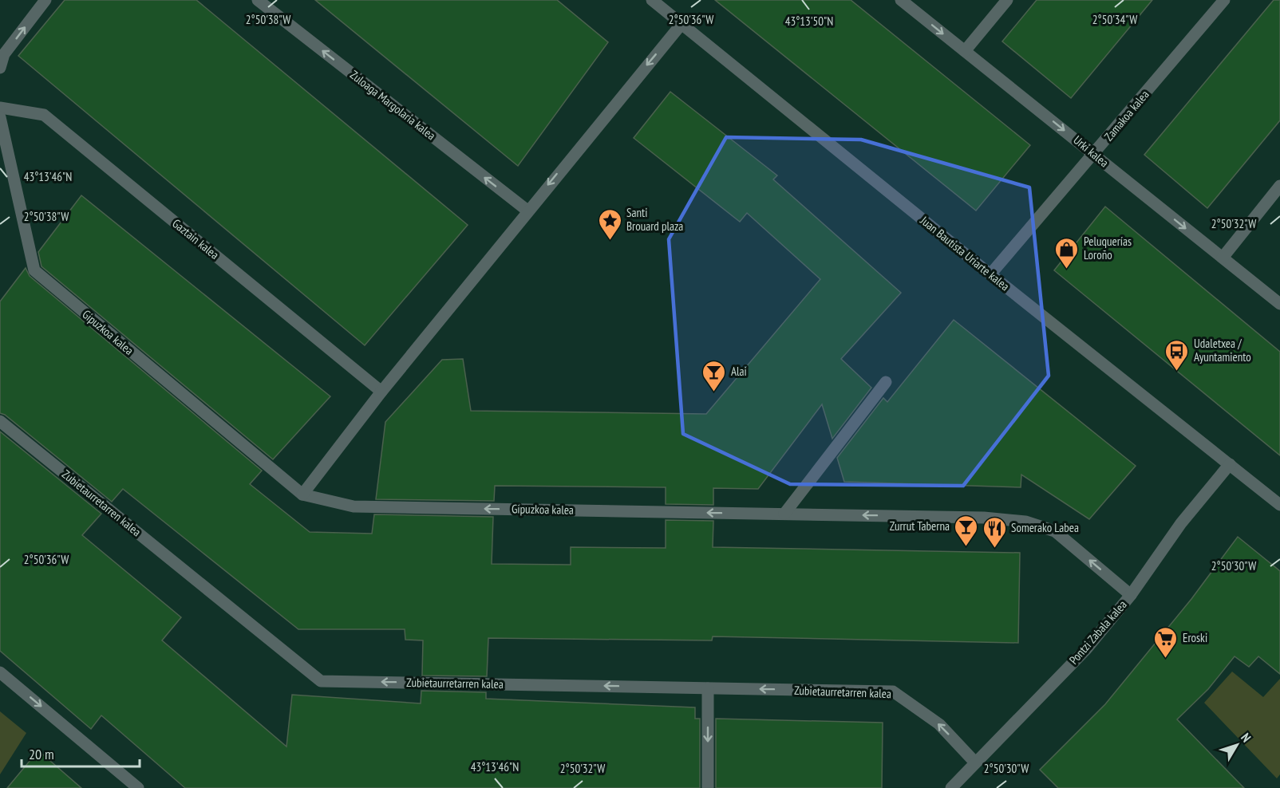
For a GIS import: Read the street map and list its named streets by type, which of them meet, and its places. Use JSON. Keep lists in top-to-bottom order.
{
  "streets": {
    "street": [
      "Zuloaga Margolaria kalea",
      "Zamakoa kalea",
      "Urki kalea",
      "Gaztain kalea",
      "Juan Bautista Uriarte kalea",
      "Gipuzkoa kalea",
      "Zubietaurretarren kalea",
      "Pontzi Zabala kalea"
    ]
  },
  "crossings": [
    ["Zamakoa kalea", "Urki kalea"],
    ["Zamakoa kalea", "Juan Bautista Uriarte kalea"],
    ["Juan Bautista Uriarte kalea", "Pontzi Zabala kalea"],
    ["Gipuzkoa kalea", "Pontzi Zabala kalea"],
    ["Zubietaurretarren kalea", "Pontzi Zabala kalea"]
  ],
  "one_way": [
    "Zuloaga Margolaria kalea",
    "Urki kalea",
    "Gipuzkoa kalea",
    "Zubietaurretarren kalea"
  ],
  "places": {
    "place": ["Santi Brouard plaza"],
    "shop": ["Peluquerías Loroño"],
    "bus stop": ["Udaletxea / Ayuntamiento"],
    "bar": ["Alai", "Zurrut Taberna"],
    "restaurant": ["Somerako Labea"],
    "supermarket": ["Eroski"]
  },
  "scale_bar": "20 m",
  "north": "top right",
  "coordinates": [
    "2°50'34\"W",
    "2°50'38\"W",
    "2°50'36\"W",
    "43°13'50\"N",
    "43°13'46\"N",
    "2°50'32\"W",
    "2°50'30\"W"
  ]
}
